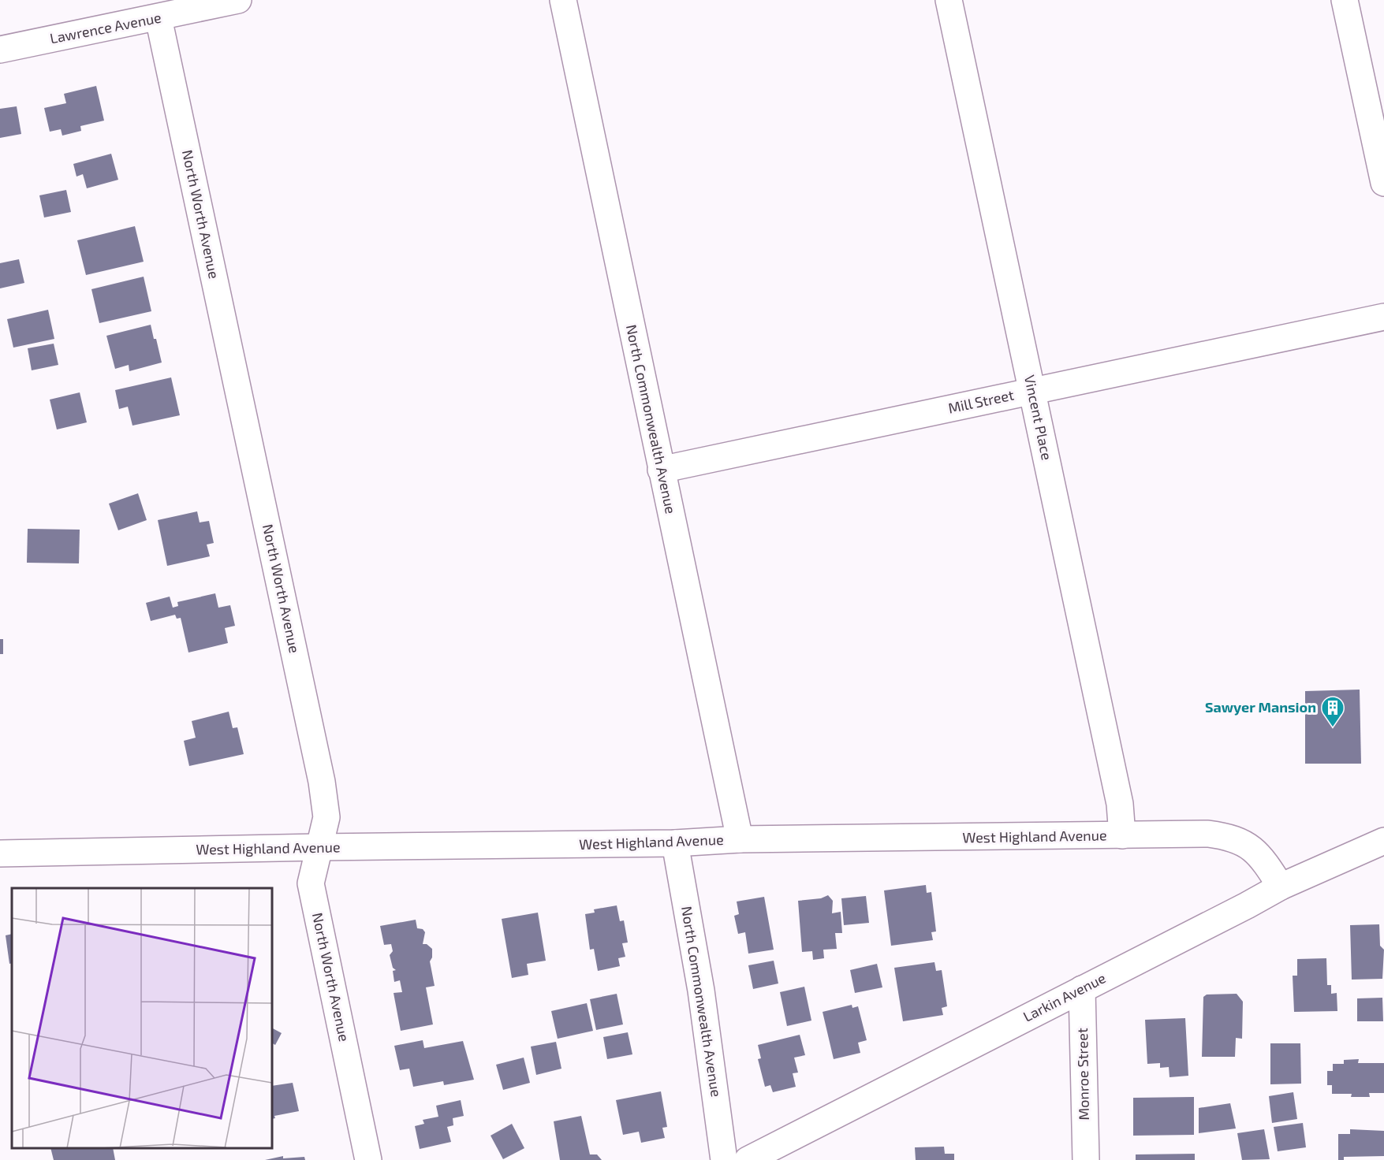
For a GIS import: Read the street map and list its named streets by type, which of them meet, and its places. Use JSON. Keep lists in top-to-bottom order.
{
  "streets": {
    "street": [
      "Lawrence Avenue",
      "North Worth Avenue",
      "Mill Street",
      "Vincent Place",
      "North Commonwealth Avenue",
      "West Highland Avenue",
      "Larkin Avenue",
      "Monroe Street"
    ]
  },
  "crossings": [
    ["Lawrence Avenue", "North Worth Avenue"],
    ["North Worth Avenue", "West Highland Avenue"],
    ["Mill Street", "Vincent Place"],
    ["Mill Street", "North Commonwealth Avenue"],
    ["Vincent Place", "West Highland Avenue"],
    ["North Commonwealth Avenue", "West Highland Avenue"],
    ["West Highland Avenue", "Larkin Avenue"],
    ["Larkin Avenue", "Monroe Street"]
  ],
  "places": {
    "building": ["Sawyer Mansion"]
  }
}
